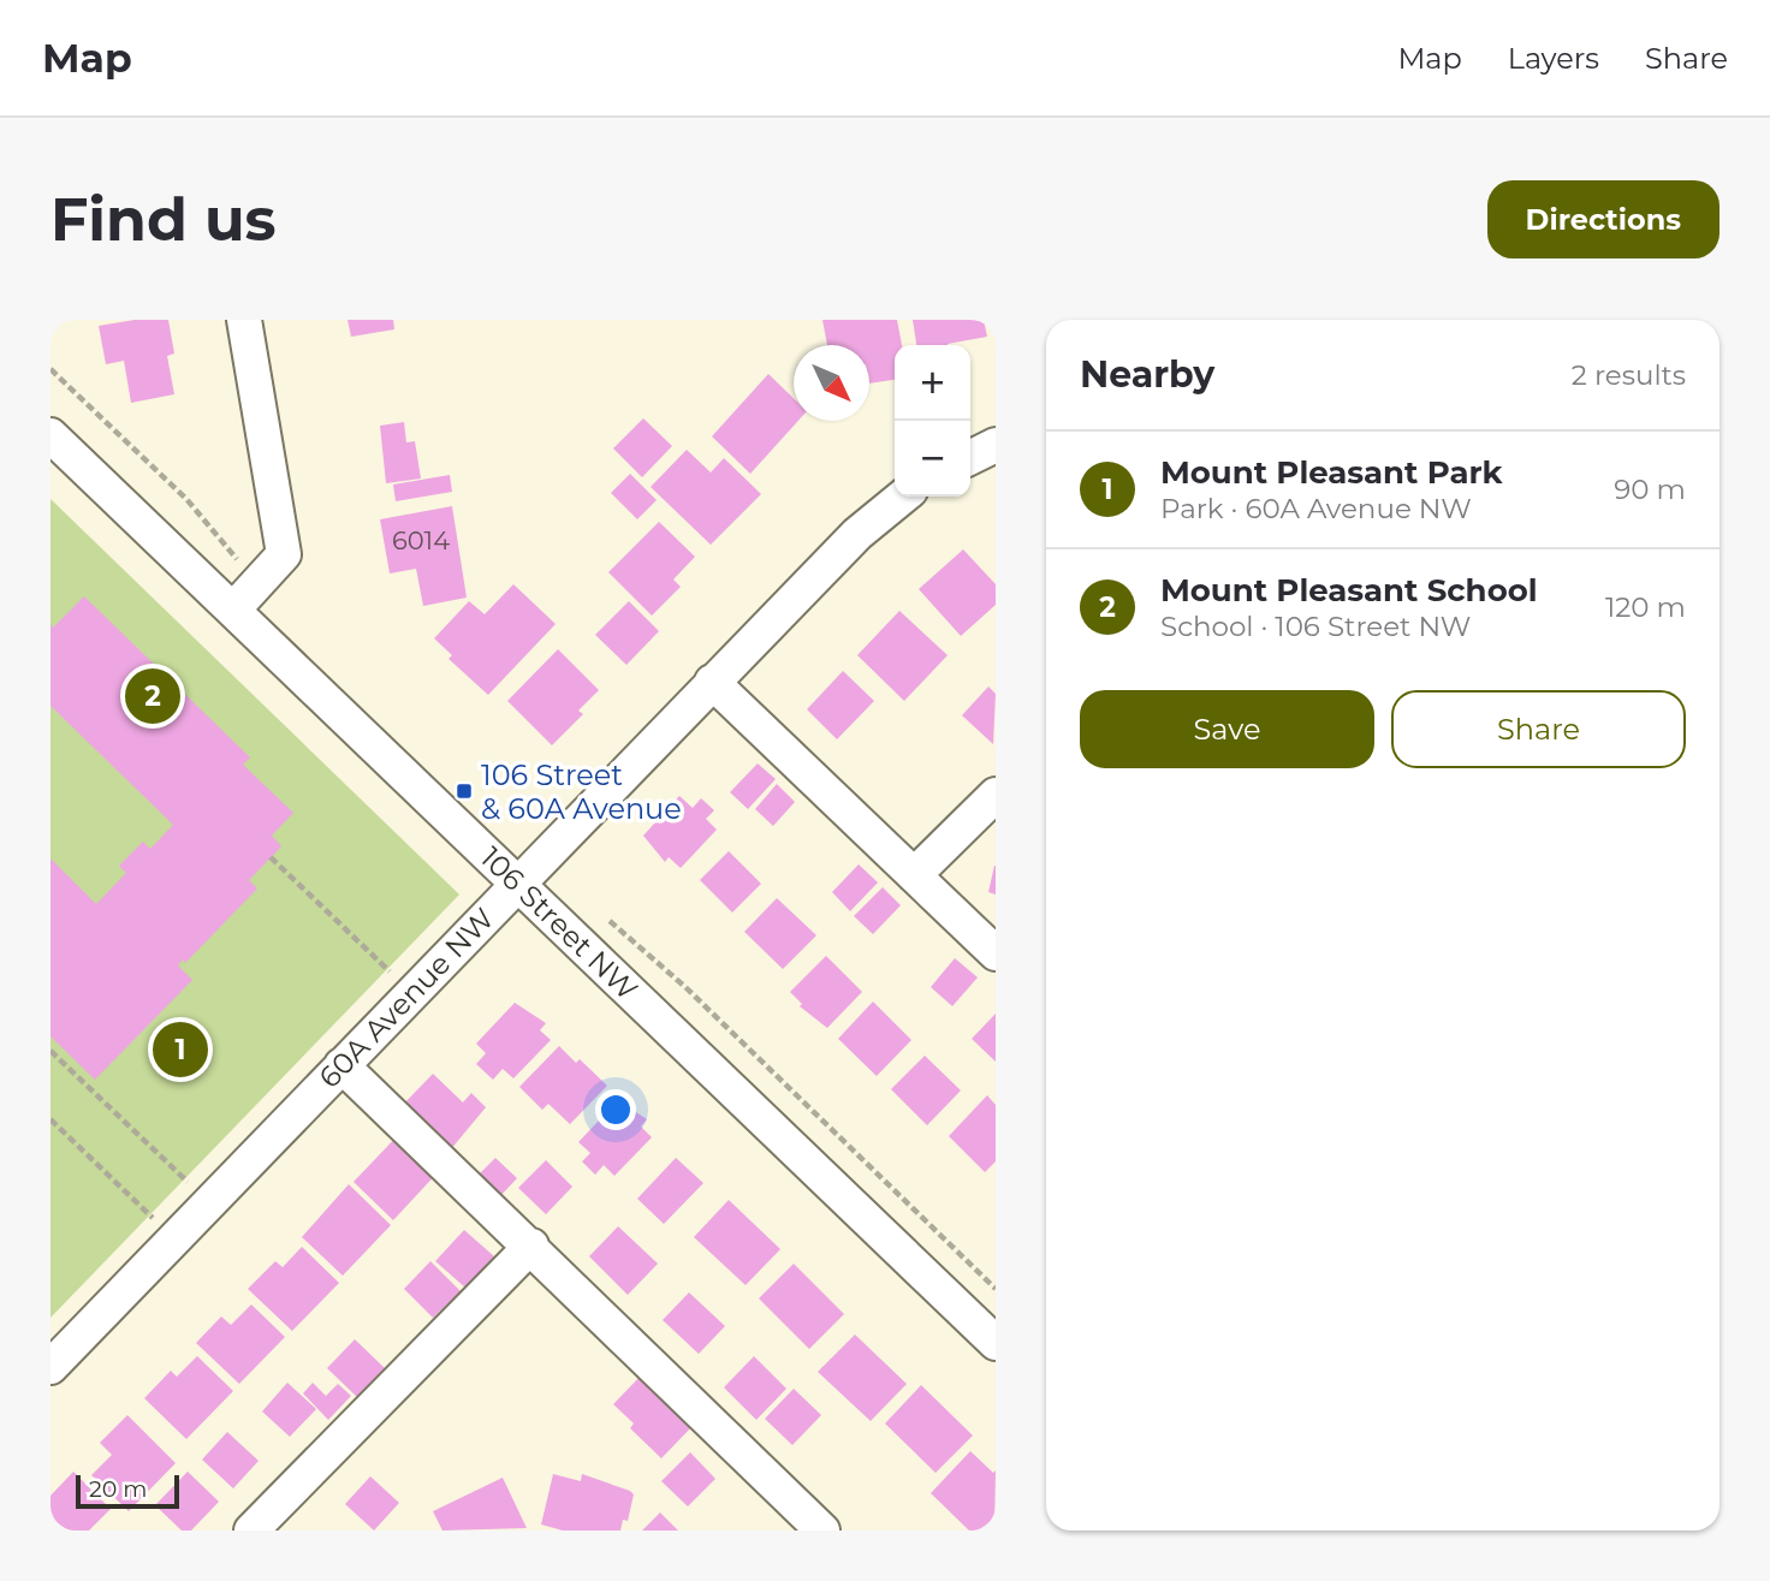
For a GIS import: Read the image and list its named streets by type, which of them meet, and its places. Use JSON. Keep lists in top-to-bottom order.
{
  "streets": {
    "street": ["106 Street NW", "60A Avenue NW"]
  },
  "crossings": [
    ["106 Street NW", "60A Avenue NW"]
  ],
  "places": {
    "transit": ["106 Street & 60A Avenue"]
  },
  "house_numbers": ["6014"],
  "scale_bar": "20 m",
  "north": "bottom right",
  "page": {
    "header": "Map",
    "nav": ["Map", "Layers", "Share"],
    "buttons": [
      "Directions",
      ["Save", "Share"]
    ],
    "title": "Find us",
    "heading": ["Nearby", "2 results"],
    "map_buttons": ["+", "−"],
    "list": [
      {
        "mark": "1",
        "name": "Mount Pleasant Park",
        "note": "Park · 60A Avenue NW",
        "value": "90 m"
      },
      {
        "mark": "2",
        "name": "Mount Pleasant School",
        "note": "School · 106 Street NW",
        "value": "120 m"
      }
    ],
    "pins": ["2", "1"],
    "scale": "20 m"
  }
}
